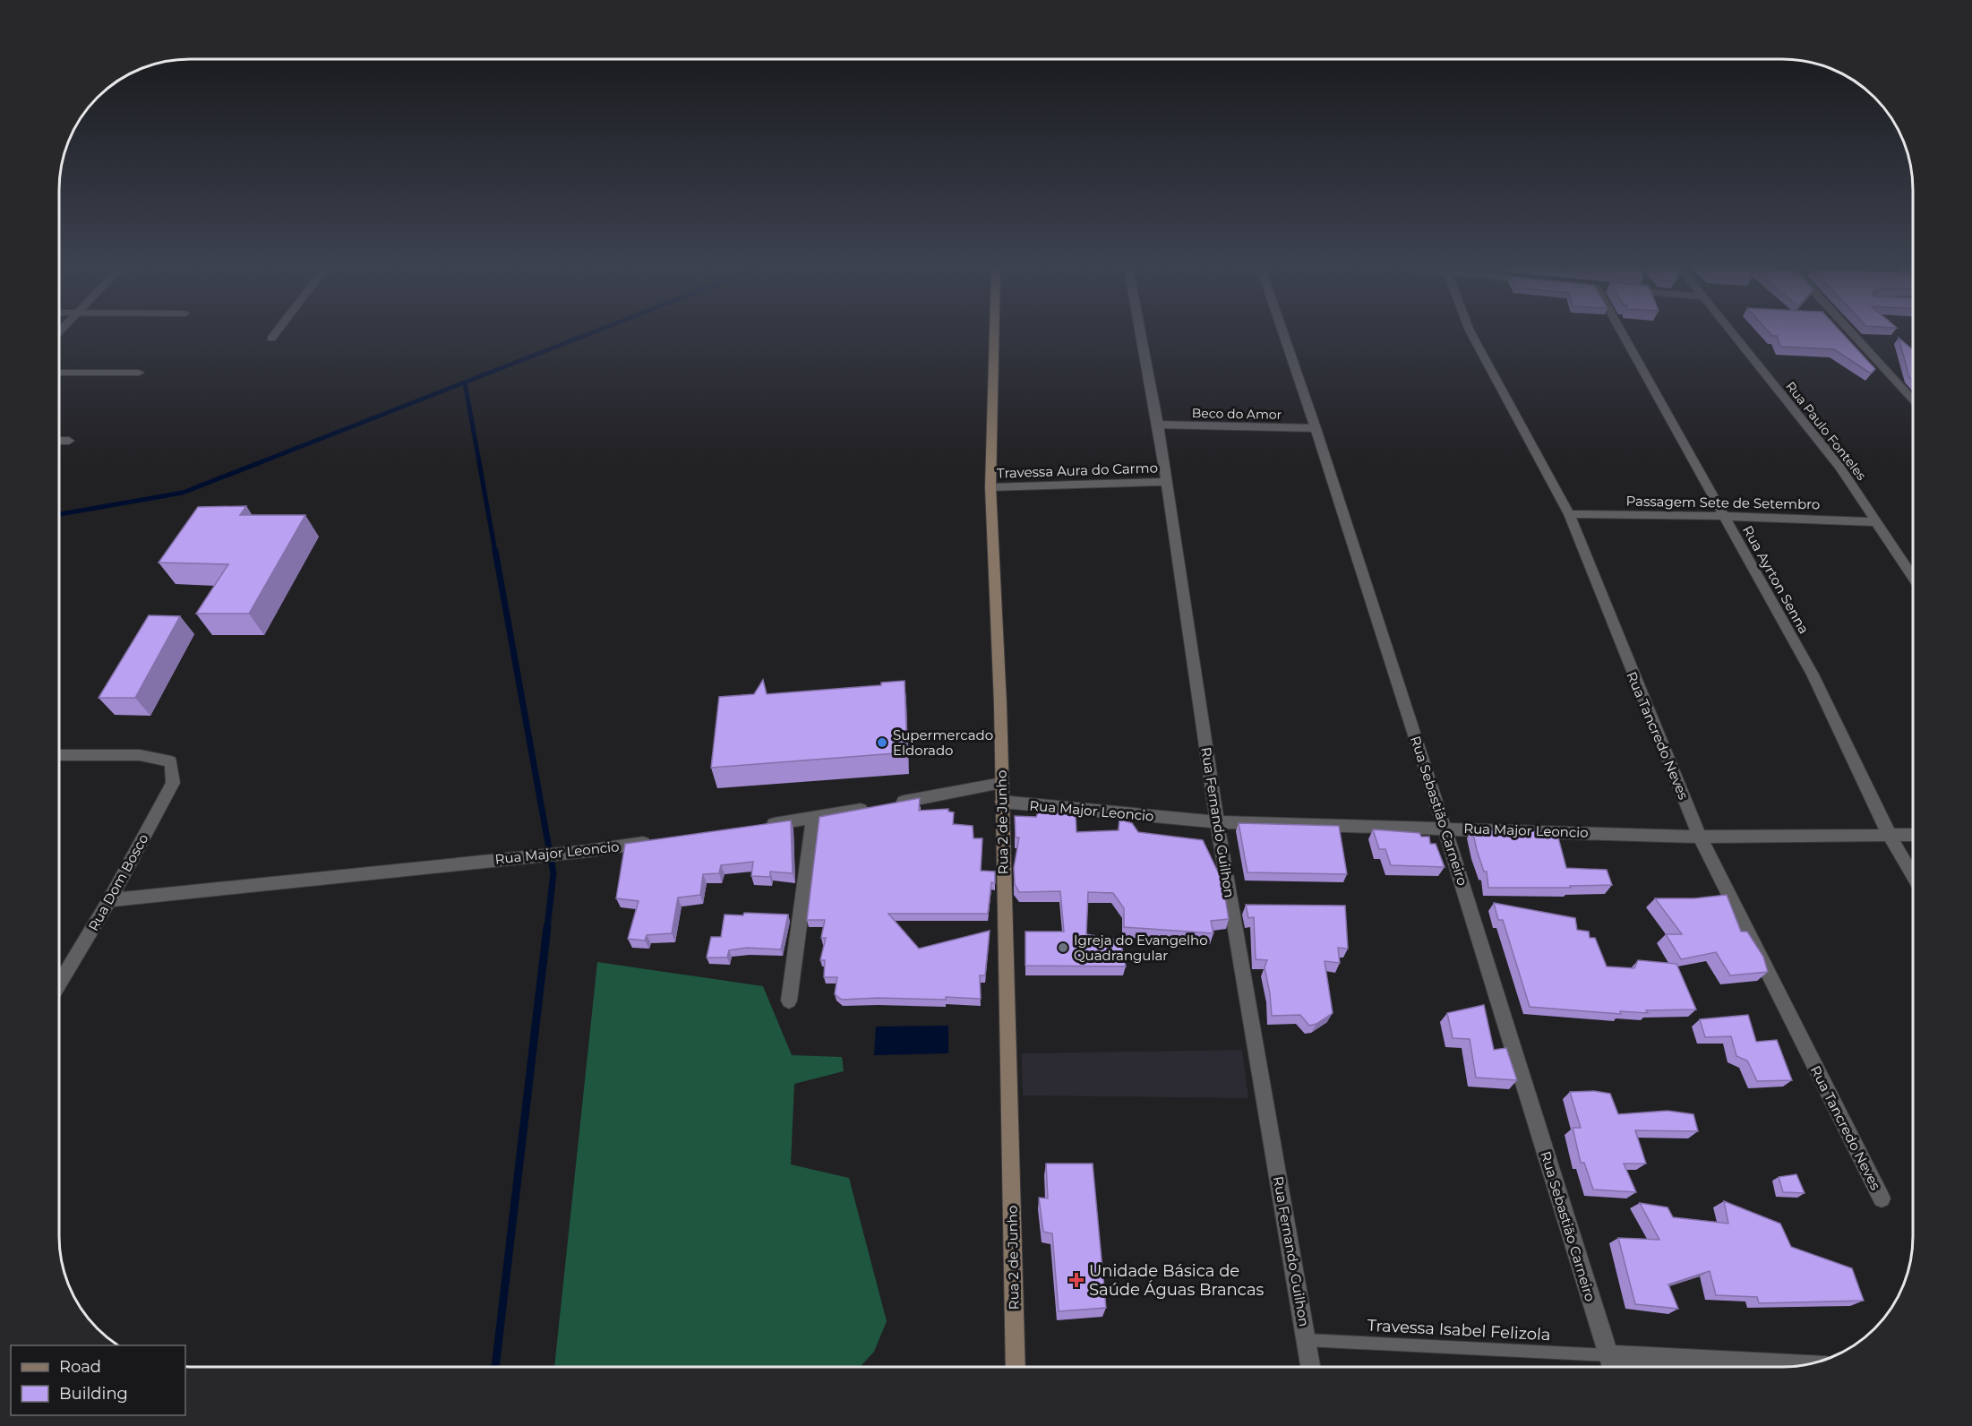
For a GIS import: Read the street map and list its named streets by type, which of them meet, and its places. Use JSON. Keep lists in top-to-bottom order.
{
  "streets": {
    "street": [
      "Rua Paulo Fonteles",
      "Travessa Aura do Carmo",
      "Passagem Sete de Setembro",
      "Rua Ayrton Senna",
      "Rua Tancredo Neves",
      "Rua Major Leoncio",
      "Rua Sebastião Carneiro",
      "Rua 2 de Junho",
      "Rua Fernando Guilhon",
      "Rua Dom Bosco"
    ],
    "lane": ["Beco do Amor", "Travessa Isabel Felizola"]
  },
  "crossings": [
    ["Beco do Amor", "Rua Sebastião Carneiro"],
    ["Beco do Amor", "Rua Fernando Guilhon"],
    ["Rua Paulo Fonteles", "Passagem Sete de Setembro"],
    ["Travessa Aura do Carmo", "Rua 2 de Junho"],
    ["Travessa Aura do Carmo", "Rua Fernando Guilhon"],
    ["Passagem Sete de Setembro", "Rua Ayrton Senna"],
    ["Passagem Sete de Setembro", "Rua Tancredo Neves"],
    ["Rua Ayrton Senna", "Rua Major Leoncio"],
    ["Rua Tancredo Neves", "Rua Major Leoncio"],
    ["Rua Major Leoncio", "Rua Sebastião Carneiro"],
    ["Rua Major Leoncio", "Rua 2 de Junho"],
    ["Rua Major Leoncio", "Rua Fernando Guilhon"],
    ["Rua Major Leoncio", "Rua Dom Bosco"],
    ["Rua Sebastião Carneiro", "Travessa Isabel Felizola"],
    ["Rua Fernando Guilhon", "Travessa Isabel Felizola"]
  ],
  "places": {
    "other": ["Supermercado Eldorado", "Igreja do Evangelho Quadrangular"],
    "health": ["Unidade Básica de Saúde Águas Brancas"]
  },
  "legend": ["Road", "Building"]
}
